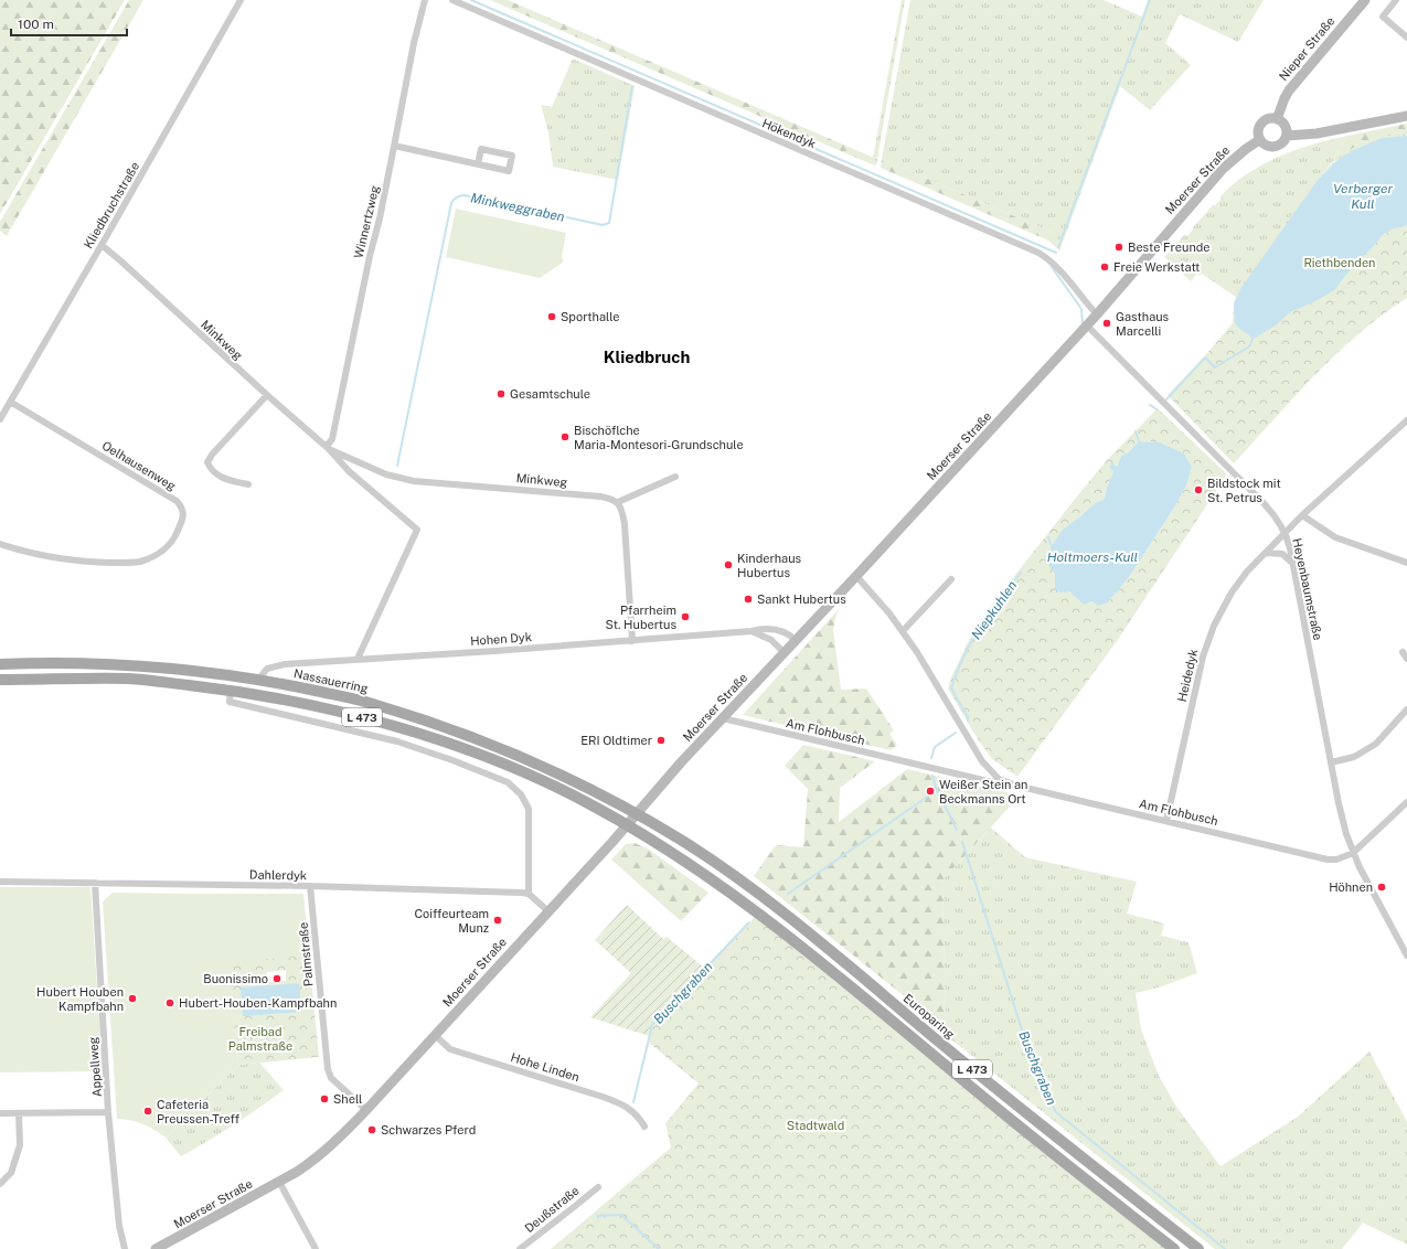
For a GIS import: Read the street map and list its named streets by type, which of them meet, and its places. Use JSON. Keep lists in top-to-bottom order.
{
  "streets": {
    "main road": [
      "Nieper Straße",
      "Moerser Straße",
      "Nassauerring",
      "L 473",
      "Europaring"
    ],
    "street": [
      "Hökendyk",
      "Kliedbruchstraße",
      "Winnertzweg",
      "Minkweg",
      "Oelhausenweg",
      "Heyenbaumstraße",
      "Hohen Dyk",
      "Heidedyk",
      "Am Flohbusch",
      "Dahlerdyk",
      "Palmstraße",
      "Appellweg",
      "Hohe Linden",
      "Deußstraße"
    ]
  },
  "crossings": [
    ["Nieper Straße", "Moerser Straße"],
    ["Hökendyk", "Moerser Straße"],
    ["Moerser Straße", "Heyenbaumstraße"],
    ["Moerser Straße", "Hohen Dyk"],
    ["Moerser Straße", "Nassauerring"],
    ["Moerser Straße", "L 473"],
    ["Moerser Straße", "Am Flohbusch"],
    ["Moerser Straße", "Palmstraße"],
    ["Moerser Straße", "Europaring"],
    ["Moerser Straße", "Hohe Linden"],
    ["Kliedbruchstraße", "Minkweg"],
    ["Kliedbruchstraße", "Oelhausenweg"],
    ["Winnertzweg", "Minkweg"],
    ["Minkweg", "Hohen Dyk"],
    ["Heyenbaumstraße", "Heidedyk"],
    ["Heyenbaumstraße", "Am Flohbusch"],
    ["Hohen Dyk", "Nassauerring"],
    ["Heidedyk", "Am Flohbusch"],
    ["Nassauerring", "Europaring"],
    ["Dahlerdyk", "Palmstraße"],
    ["Dahlerdyk", "Appellweg"]
  ],
  "districts": ["Kliedbruch"],
  "water": [
    "Verberger Kull",
    "Minkweggraben",
    "Holtmoers-Kull",
    "Niepkuhlen",
    "Buschgraben"
  ],
  "parks": ["Riethbenden", "Freibad Palmstraße", "Stadtwald"],
  "places": [
    "Beste Freunde",
    "Freie Werkstatt",
    "Sporthalle",
    "Gasthaus Marcelli",
    "Gesamtschule",
    "Bischöflche Maria-Montesori-Grundschule",
    "Bildstock mit St. Petrus",
    "Kinderhaus Hubertus",
    "Sankt Hubertus",
    "Pfarrheim St. Hubertus",
    "ERI Oldtimer",
    "Weißer Stein an Beckmanns Ort",
    "Höhnen",
    "Coiffeurteam Munz",
    "Buonissimo",
    "Hubert Houben Kampfbahn",
    "Hubert-Houben-Kampfbahn",
    "Shell",
    "Cafeteria Preussen-Treff",
    "Schwarzes Pferd"
  ],
  "scale_bar": "100 m"
}
